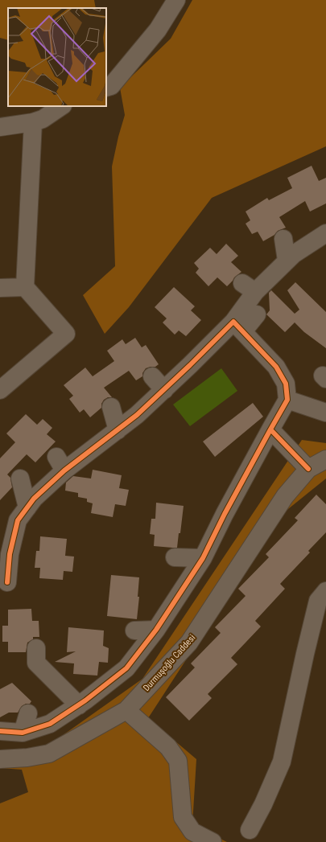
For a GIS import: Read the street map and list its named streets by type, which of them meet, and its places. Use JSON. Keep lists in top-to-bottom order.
{
  "streets": {
    "street": ["Durmuşoğlu Caddesi"]
  }
}
